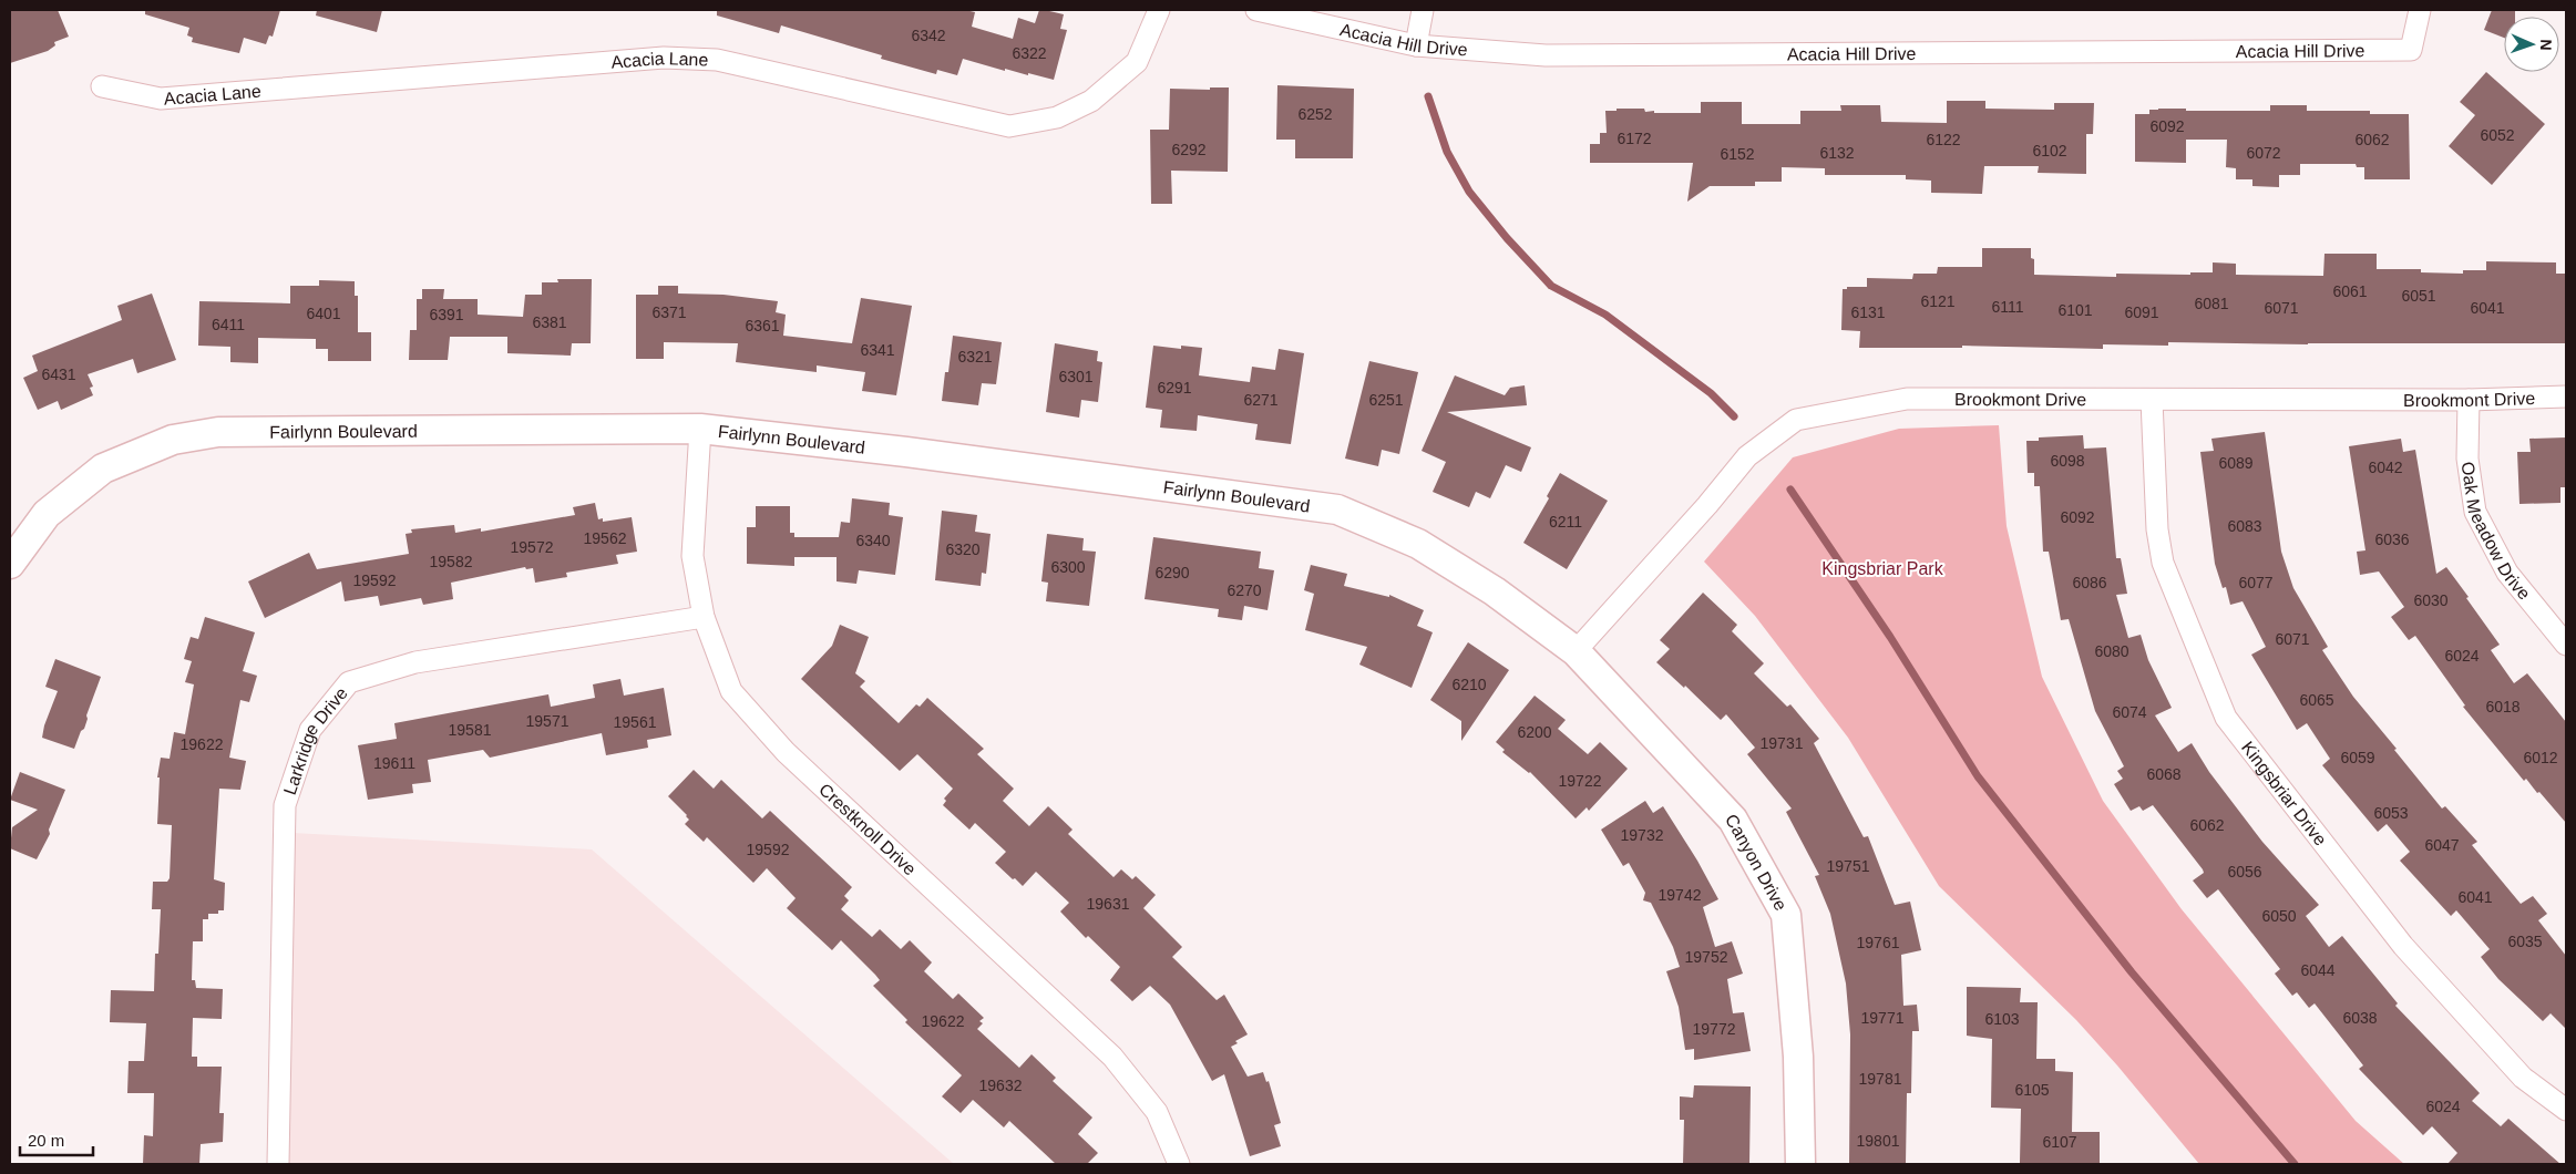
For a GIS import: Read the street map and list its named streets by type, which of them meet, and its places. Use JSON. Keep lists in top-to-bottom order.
{
  "streets": {
    "street": [
      "Acacia Hill Drive",
      "Acacia Lane",
      "Brookmont Drive",
      "Fairlynn Boulevard",
      "Oak Meadow Drive",
      "Larkridge Drive",
      "Kingsbriar Drive",
      "Crestknoll Drive",
      "Canyon Drive"
    ]
  },
  "crossings": [
    ["Brookmont Drive", "Fairlynn Boulevard"],
    ["Brookmont Drive", "Oak Meadow Drive"],
    ["Brookmont Drive", "Kingsbriar Drive"],
    ["Brookmont Drive", "Canyon Drive"],
    ["Fairlynn Boulevard", "Crestknoll Drive"],
    ["Fairlynn Boulevard", "Canyon Drive"],
    ["Larkridge Drive", "Crestknoll Drive"]
  ],
  "parks": ["Kingsbriar Park"],
  "house_numbers": [
    "6342",
    "6322",
    "6252",
    "6092",
    "6052",
    "6172",
    "6122",
    "6062",
    "6292",
    "6102",
    "6132",
    "6072",
    "6152",
    "6061",
    "6051",
    "6121",
    "6081",
    "6111",
    "6071",
    "6041",
    "6101",
    "6371",
    "6131",
    "6091",
    "6401",
    "6391",
    "6381",
    "6411",
    "6361",
    "6341",
    "6321",
    "6431",
    "6301",
    "6291",
    "6271",
    "6251",
    "6098",
    "6089",
    "6042",
    "6092",
    "6211",
    "6083",
    "19562",
    "6036",
    "6340",
    "19572",
    "6320",
    "19582",
    "6300",
    "6290",
    "19592",
    "6086",
    "6077",
    "6270",
    "6030",
    "6071",
    "6080",
    "6024",
    "6210",
    "6065",
    "6018",
    "6074",
    "19571",
    "19561",
    "19581",
    "6200",
    "19731",
    "19622",
    "6059",
    "6012",
    "19611",
    "6068",
    "19722",
    "6053",
    "6062",
    "19732",
    "6047",
    "19592",
    "19751",
    "6056",
    "19742",
    "6041",
    "19631",
    "6050",
    "6035",
    "19761",
    "19752",
    "6044",
    "19771",
    "6038",
    "6103",
    "19622",
    "19772",
    "19781",
    "19632",
    "6105",
    "6024",
    "19801",
    "6107"
  ],
  "scale_bar": "20 m",
  "north": "right"
}
